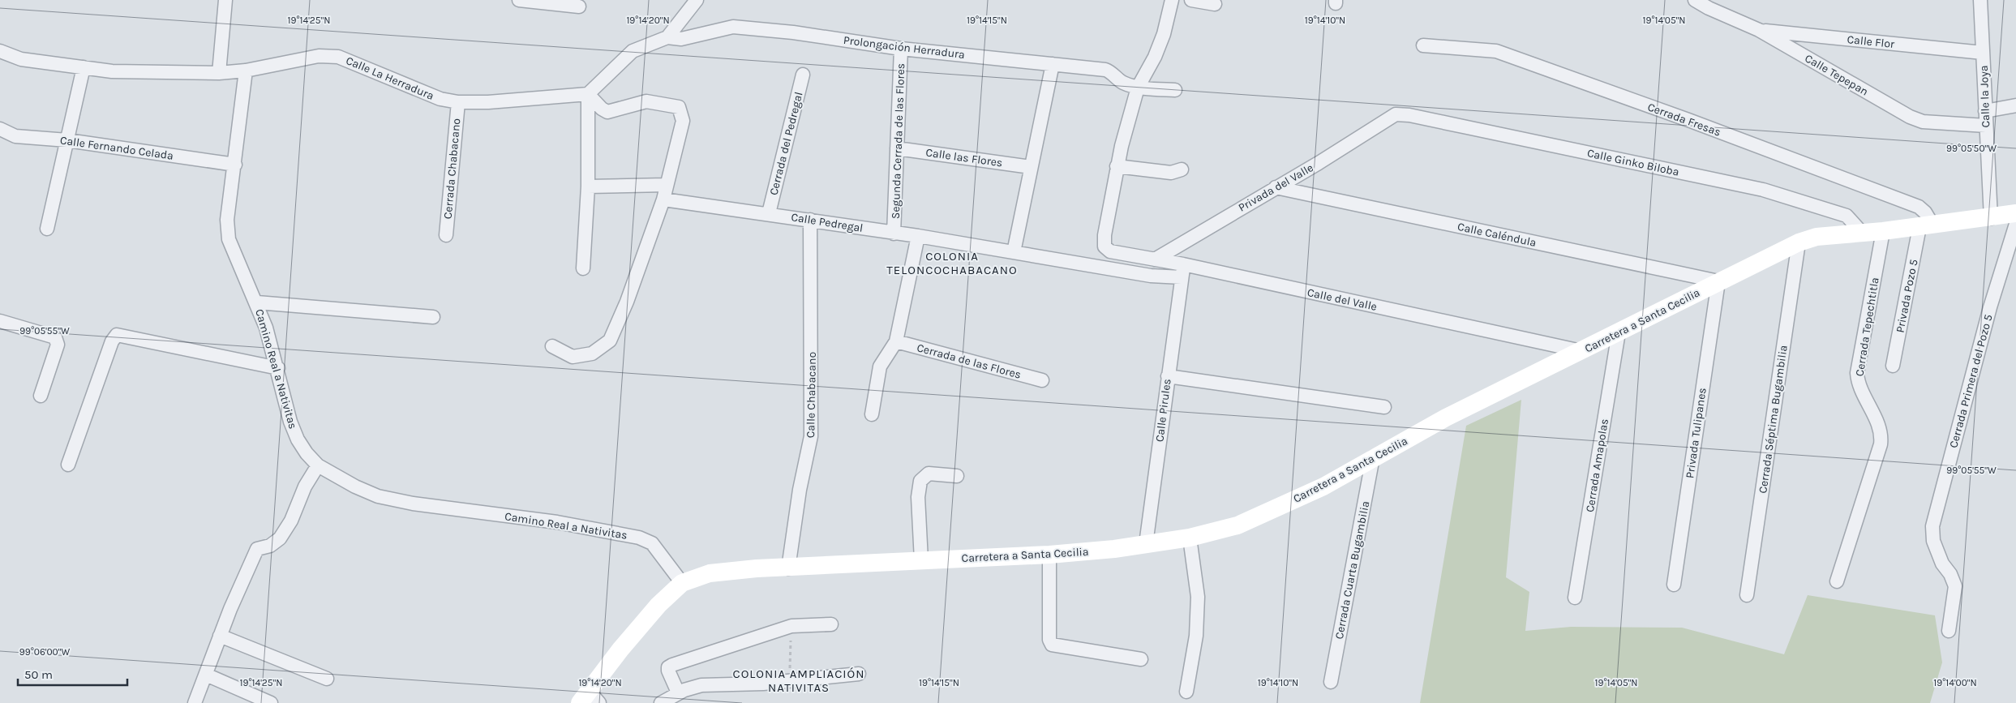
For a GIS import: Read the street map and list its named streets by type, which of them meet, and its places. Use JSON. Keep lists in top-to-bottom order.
{
  "streets": {
    "main road": ["Carretera a Santa Cecilia"],
    "street": [
      "Calle Flor",
      "Prolongación Herradura",
      "Calle Tepepan",
      "Calle La Herradura",
      "Calle la Joya",
      "Cerrada Fresas",
      "Segunda Cerrada de las Flores",
      "Cerrada del Pedregal",
      "Calle Fernando Celada",
      "Calle las Flores",
      "Calle Ginko Biloba",
      "Cerrada Chabacano",
      "Privada del Valle",
      "Calle Pedregal",
      "Calle Caléndula",
      "Privada Pozo 5",
      "Calle del Valle",
      "Cerrada Tepechtitla",
      "Cerrada de las Flores",
      "Camino Real a Nativitas",
      "Cerrada Primera del Pozo 5",
      "Calle Chabacano",
      "Calle Pirules",
      "Cerrada Séptima Bugambilia",
      "Privada Tulipanes",
      "Cerrada Amapolas",
      "Cerrada Cuarta Bugambilia"
    ]
  },
  "crossings": [
    ["Calle Flor", "Calle Tepepan"],
    ["Calle Flor", "Calle la Joya"],
    ["Prolongación Herradura", "Segunda Cerrada de las Flores"],
    ["Calle Tepepan", "Calle la Joya"],
    ["Calle La Herradura", "Cerrada Chabacano"],
    ["Calle La Herradura", "Camino Real a Nativitas"],
    ["Calle la Joya", "Carretera a Santa Cecilia"],
    ["Cerrada Fresas", "Privada Pozo 5"],
    ["Cerrada Fresas", "Carretera a Santa Cecilia"],
    ["Segunda Cerrada de las Flores", "Calle las Flores"],
    ["Segunda Cerrada de las Flores", "Calle Pedregal"],
    ["Cerrada del Pedregal", "Calle Pedregal"],
    ["Calle Fernando Celada", "Camino Real a Nativitas"],
    ["Calle Ginko Biloba", "Privada del Valle"],
    ["Calle Ginko Biloba", "Carretera a Santa Cecilia"],
    ["Privada del Valle", "Calle Caléndula"],
    ["Privada del Valle", "Calle del Valle"],
    ["Calle Pedregal", "Calle del Valle"],
    ["Calle Pedregal", "Calle Chabacano"],
    ["Calle Pedregal", "Calle Pirules"],
    ["Calle Caléndula", "Carretera a Santa Cecilia"],
    ["Calle Caléndula", "Privada Tulipanes"],
    ["Privada Pozo 5", "Carretera a Santa Cecilia"],
    ["Calle del Valle", "Carretera a Santa Cecilia"],
    ["Calle del Valle", "Calle Pirules"],
    ["Carretera a Santa Cecilia", "Cerrada Tepechtitla"],
    ["Carretera a Santa Cecilia", "Camino Real a Nativitas"],
    ["Carretera a Santa Cecilia", "Calle Chabacano"],
    ["Carretera a Santa Cecilia", "Calle Pirules"],
    ["Carretera a Santa Cecilia", "Cerrada Séptima Bugambilia"],
    ["Carretera a Santa Cecilia", "Privada Tulipanes"],
    ["Carretera a Santa Cecilia", "Cerrada Amapolas"],
    ["Carretera a Santa Cecilia", "Cerrada Cuarta Bugambilia"]
  ],
  "districts": ["COLONIA TELONCOCHABACANO", "COLONIA AMPLIACIÓN NATIVITAS"],
  "scale_bar": "50 m",
  "coordinates": [
    "19°14'25\"N",
    "19°14'20\"N",
    "19°14'15\"N",
    "19°14'10\"N",
    "19°14'05\"N",
    "99°05'50\"W",
    "99°05'55\"W",
    "99°06'00\"W",
    "19°14'00\"N"
  ]
}
